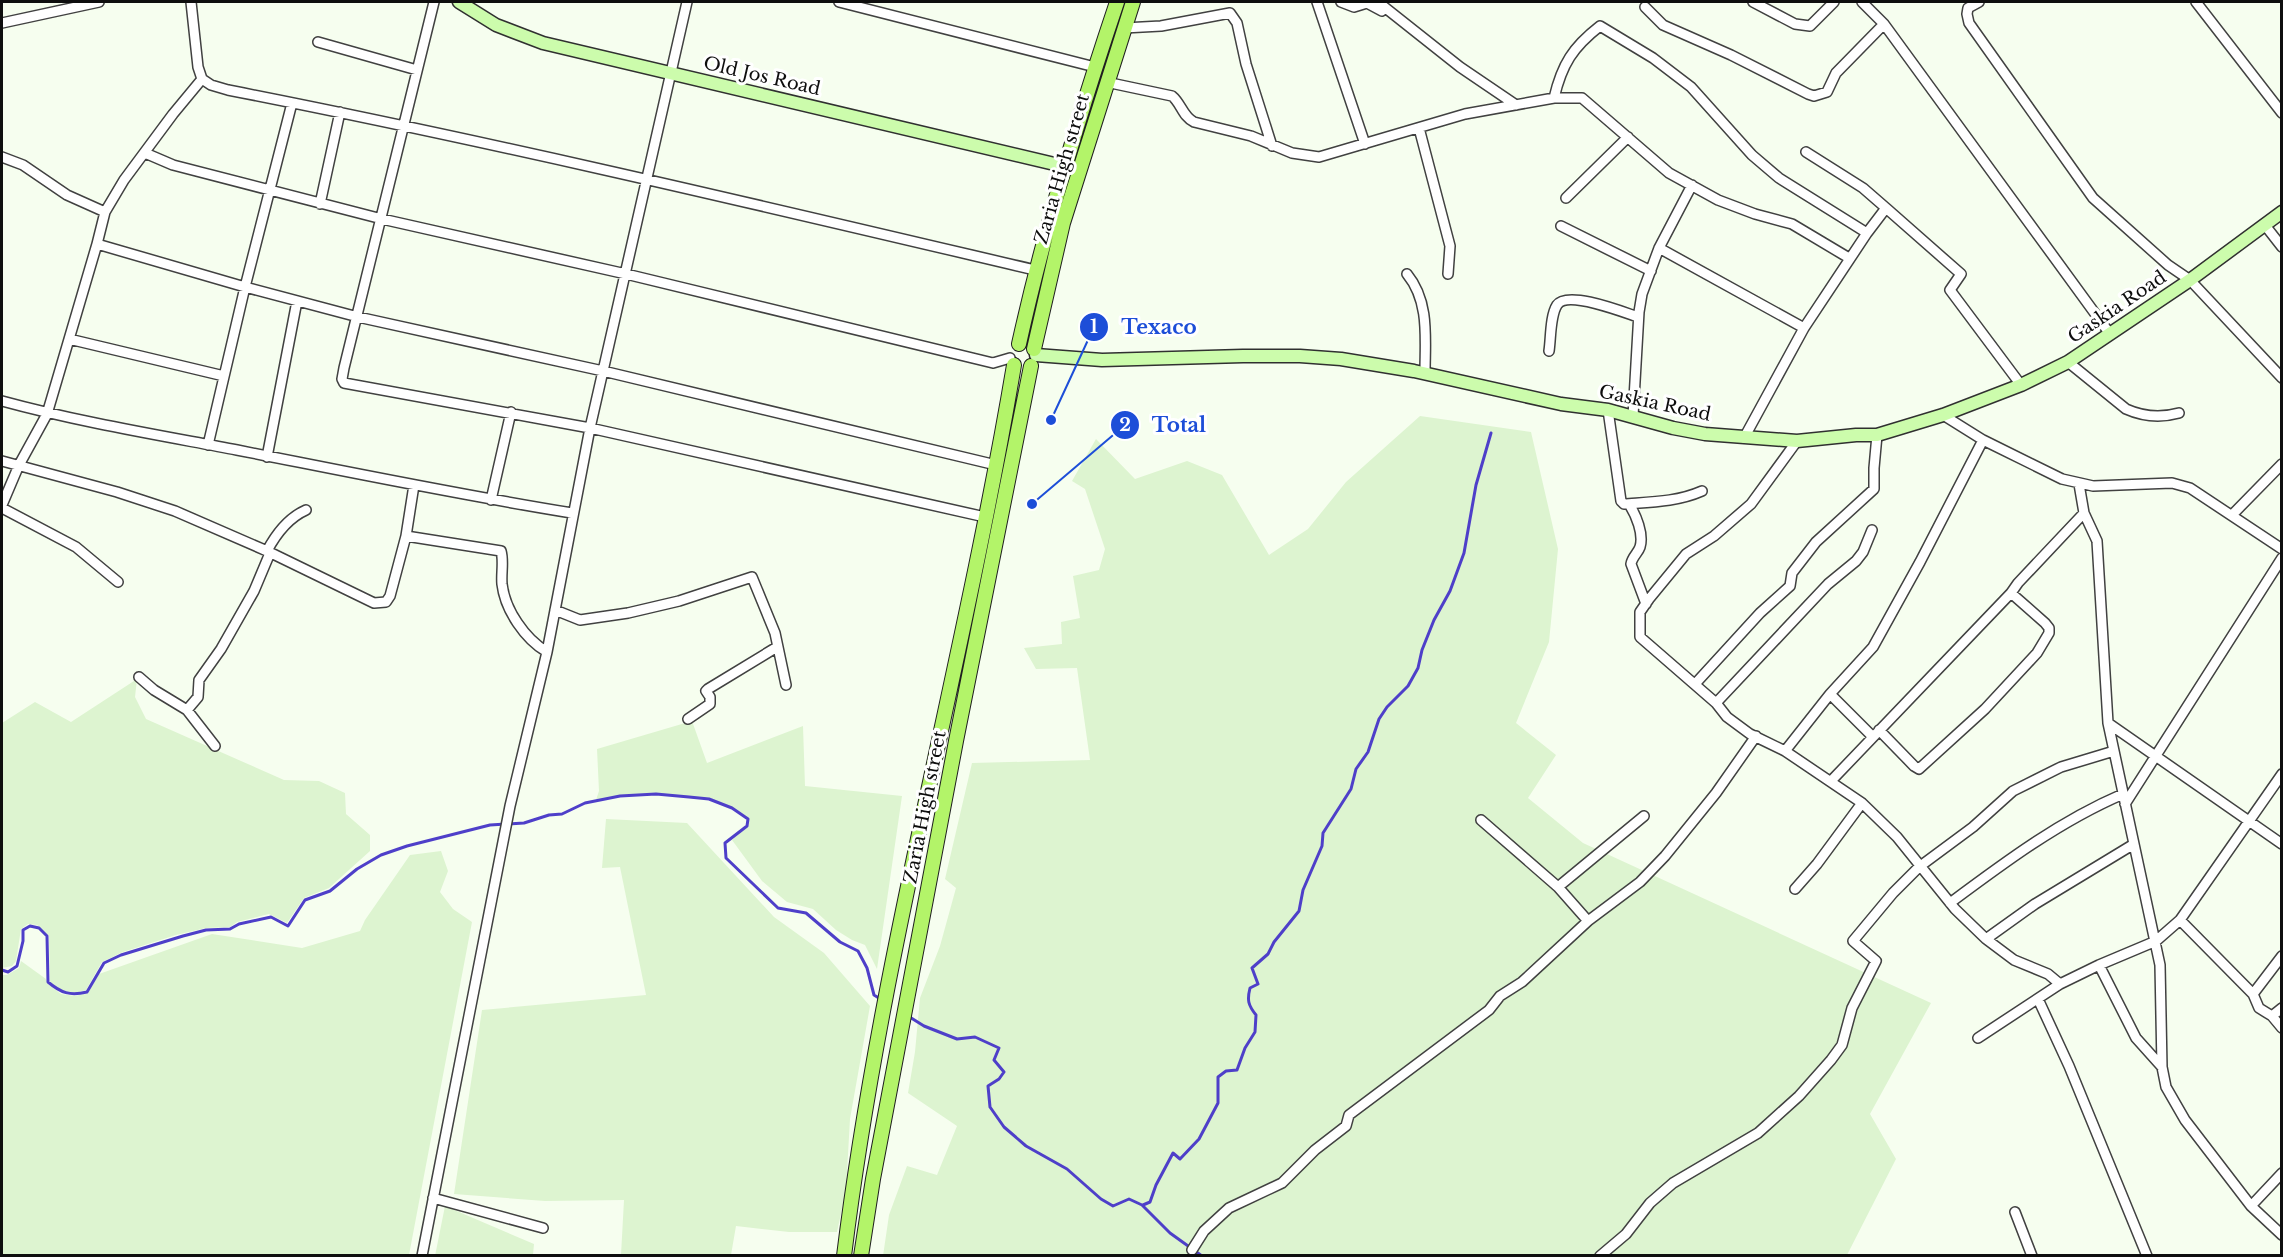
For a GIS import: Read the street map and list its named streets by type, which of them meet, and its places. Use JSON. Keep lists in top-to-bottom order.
{
  "streets": {
    "main road": ["Old Jos Road", "Zaria High street", "Gaskia Road"]
  },
  "crossings": [
    ["Old Jos Road", "Zaria High street"],
    ["Zaria High street", "Gaskia Road"]
  ],
  "places": ["Texaco", "Total"]
}
